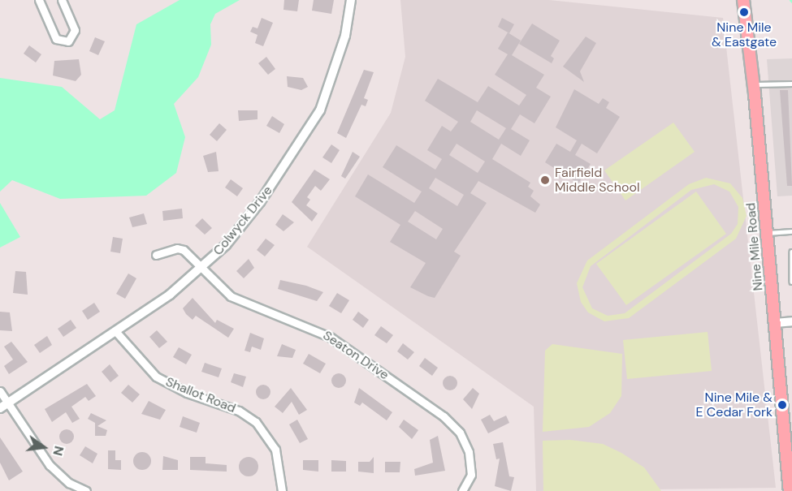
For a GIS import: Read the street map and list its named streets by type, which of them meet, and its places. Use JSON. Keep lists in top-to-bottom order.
{
  "streets": {
    "main road": ["Nine Mile Road"],
    "street": ["Colwyck Drive", "Seaton Drive", "Shallot Road"]
  },
  "crossings": [
    ["Colwyck Drive", "Seaton Drive"],
    ["Colwyck Drive", "Shallot Road"]
  ],
  "places": ["Nine Mile & Eastgate", "Fairfield Middle School", "Nine Mile & E Cedar Fork"],
  "north": "right"
}
